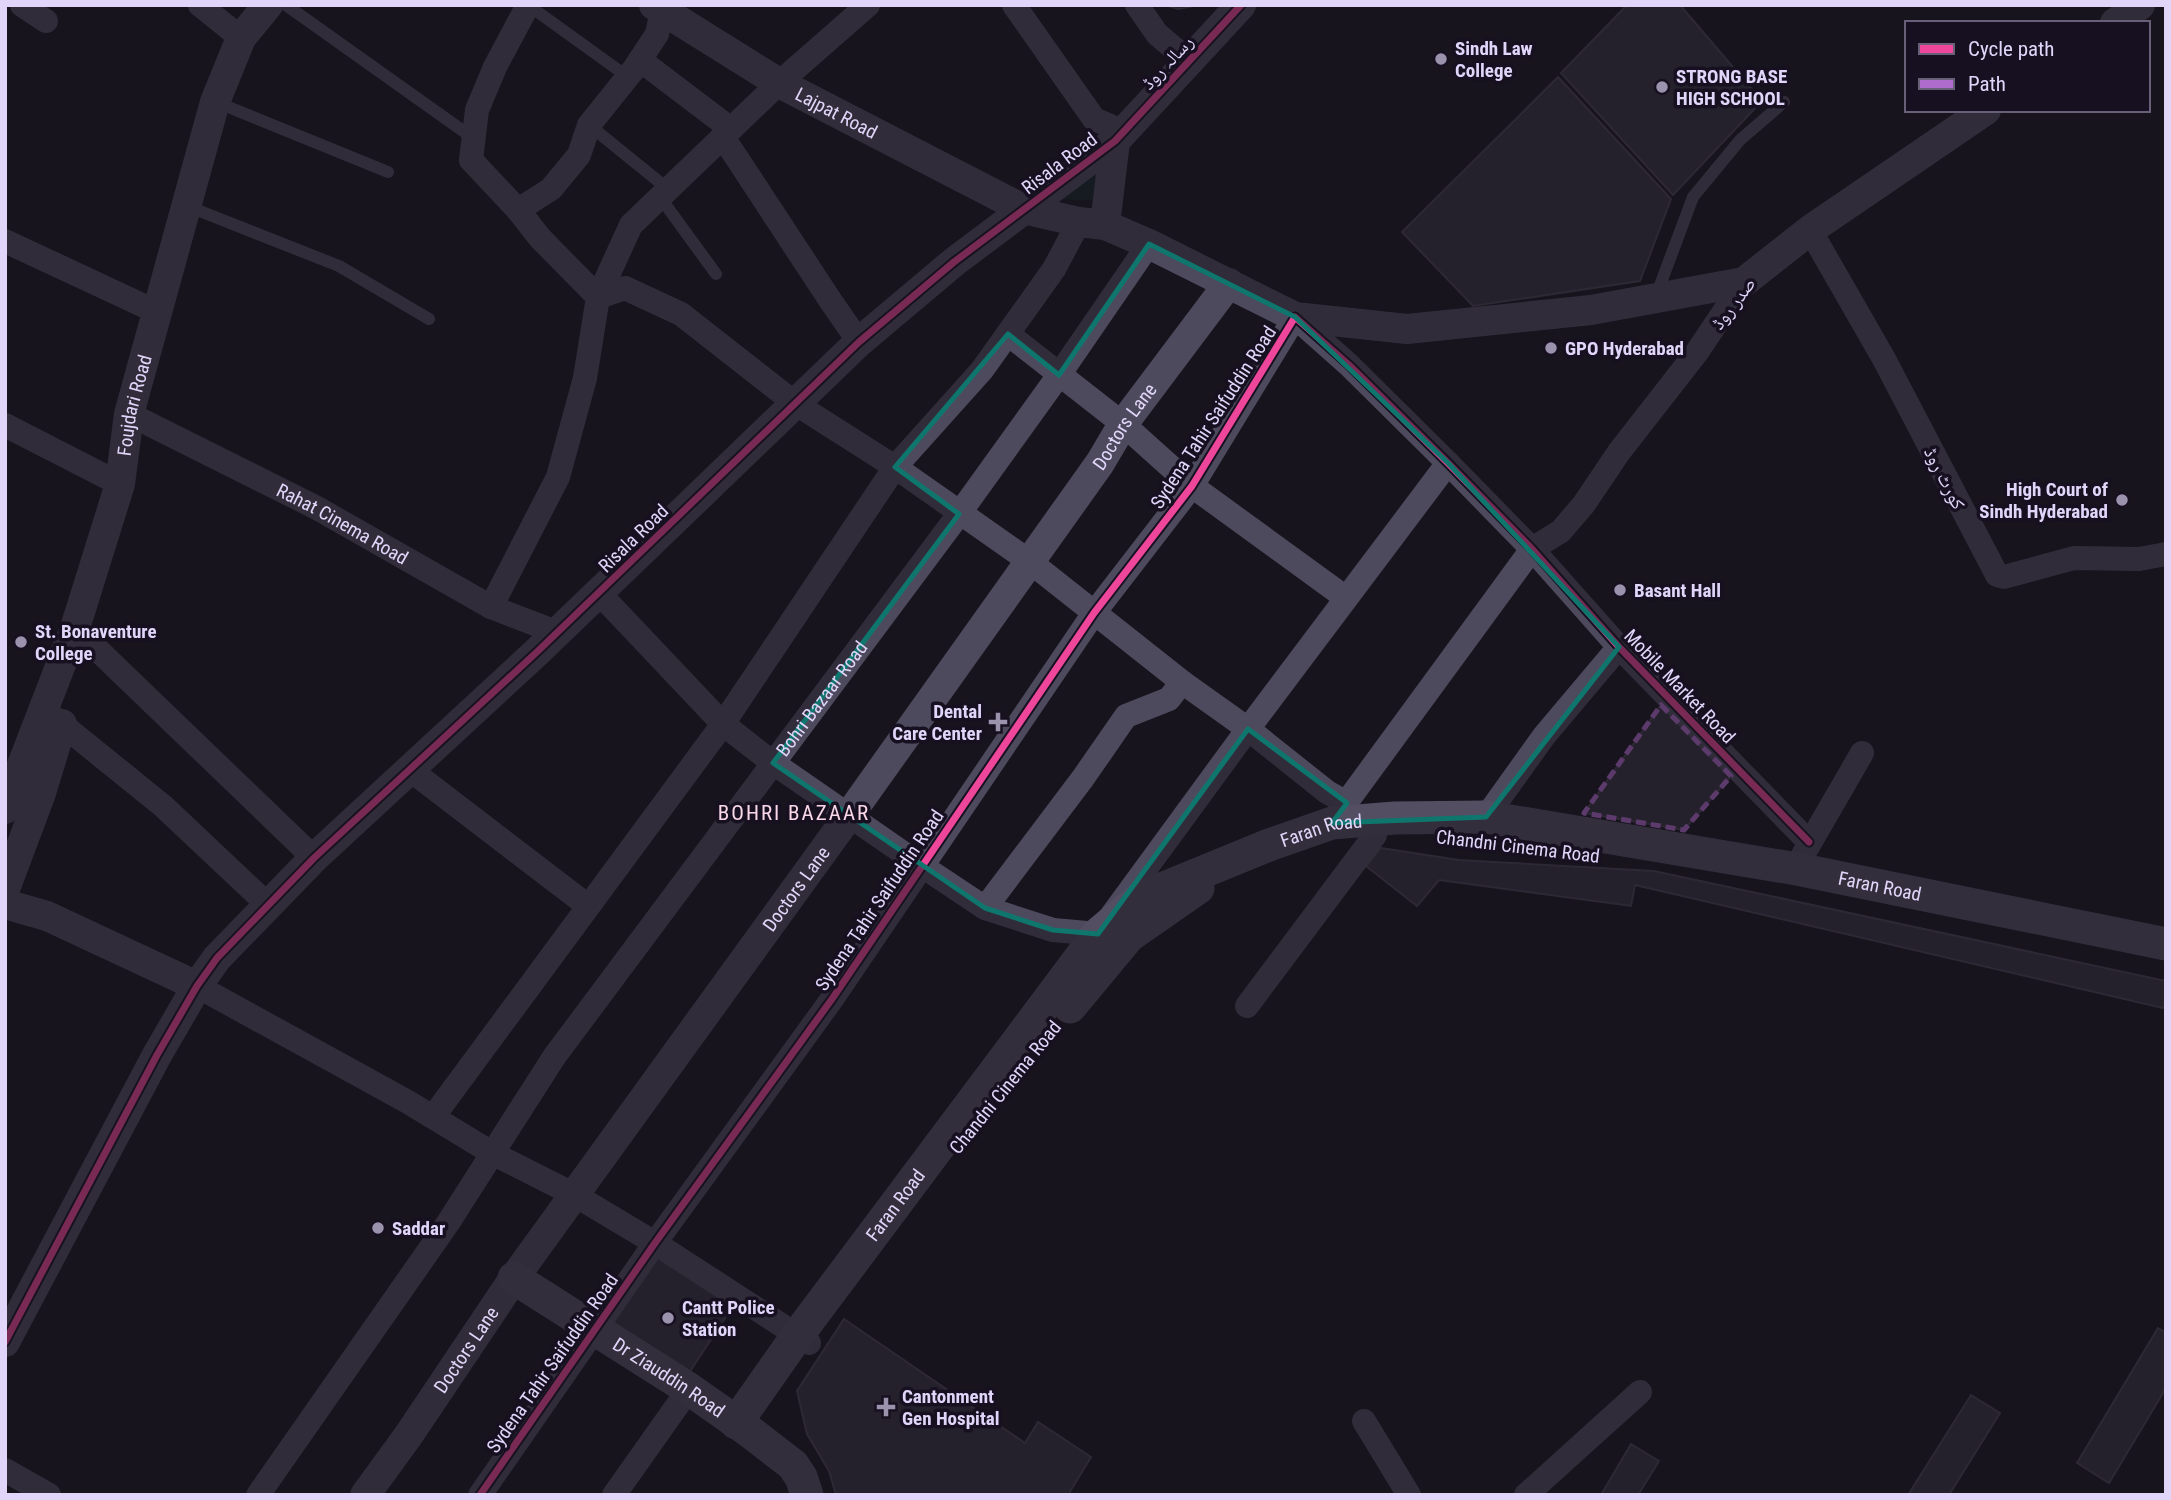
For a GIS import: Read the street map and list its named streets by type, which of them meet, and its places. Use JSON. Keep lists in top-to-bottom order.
{
  "streets": {
    "main road": ["Faran Road", "Chandni Cinema Road", "Dr Ziauddin Road"],
    "street": [
      "رسالہ روڈ",
      "Lajpat Road",
      "Risala Road",
      "صدر روڈ",
      "Foujdari Road",
      "Sydena Tahir Saifuddin Road",
      "Doctors Lane",
      "کورٹ روڈ",
      "Rahat Cinema Road",
      "Mobile Market Road",
      "Bohri Bazaar Road"
    ]
  },
  "crossings": [
    ["رسالہ روڈ", "Risala Road"],
    ["Lajpat Road", "Risala Road"],
    ["Lajpat Road", "Sydena Tahir Saifuddin Road"],
    ["Lajpat Road", "Doctors Lane"],
    ["Lajpat Road", "Mobile Market Road"],
    ["Lajpat Road", "Bohri Bazaar Road"],
    ["Risala Road", "Rahat Cinema Road"],
    ["صدر روڈ", "کورٹ روڈ"],
    ["صدر روڈ", "Mobile Market Road"],
    ["Foujdari Road", "Rahat Cinema Road"],
    ["Sydena Tahir Saifuddin Road", "Mobile Market Road"],
    ["Sydena Tahir Saifuddin Road", "Dr Ziauddin Road"],
    ["Doctors Lane", "Dr Ziauddin Road"],
    ["Mobile Market Road", "Faran Road"],
    ["Faran Road", "Chandni Cinema Road"],
    ["Faran Road", "Dr Ziauddin Road"],
    ["Chandni Cinema Road", "Dr Ziauddin Road"]
  ],
  "districts": ["BOHRI BAZAAR"],
  "places": {
    "other": [
      "Sindh Law College",
      "STRONG BASE HIGH SCHOOL",
      "GPO Hyderabad",
      "High Court of Sindh Hyderabad",
      "Basant Hall",
      "St. Bonaventure College",
      "Saddar",
      "Cantt Police Station"
    ],
    "health": ["Dental Care Center", "Cantonment Gen Hospital"]
  },
  "legend": ["Cycle path", "Path"]
}
